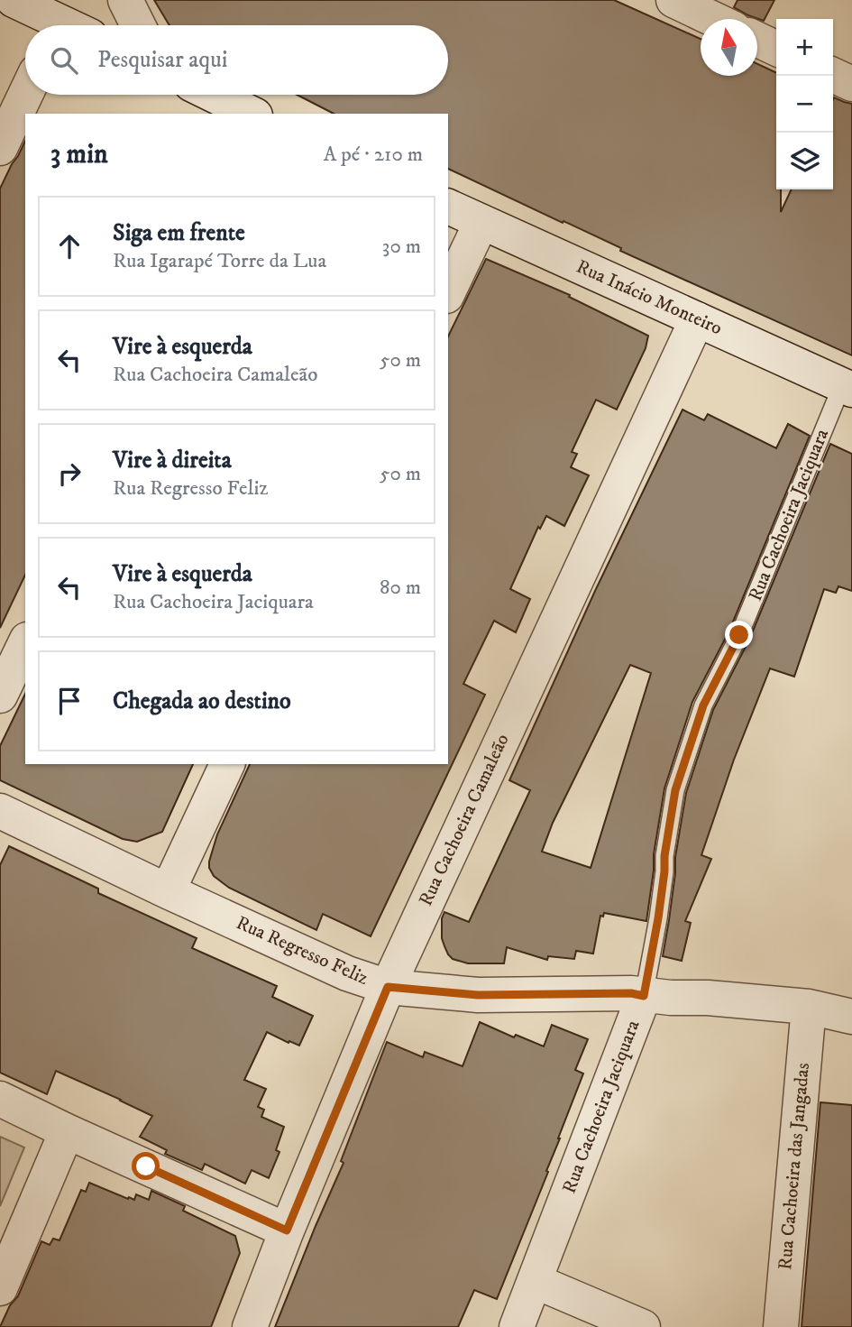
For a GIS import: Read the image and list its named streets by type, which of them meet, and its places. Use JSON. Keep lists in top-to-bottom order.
{
  "streets": {
    "street": [
      "Rua Inácio Monteiro",
      "Rua Cachoeira Jaciquara",
      "Rua Cachoeira Camaleão",
      "Rua Regresso Feliz",
      "Rua Cachoeira das Jangadas"
    ]
  },
  "crossings": [
    ["Rua Inácio Monteiro", "Rua Cachoeira Jaciquara"],
    ["Rua Inácio Monteiro", "Rua Cachoeira Camaleão"],
    ["Rua Cachoeira Jaciquara", "Rua Regresso Feliz"],
    ["Rua Cachoeira Camaleão", "Rua Regresso Feliz"],
    ["Rua Regresso Feliz", "Rua Cachoeira das Jangadas"]
  ],
  "north": "top",
  "page": {
    "map_buttons": ["+", "−"],
    "search": "Pesquisar aqui",
    "heading": ["3 min", "A pé · 210 m"],
    "list": [
      ["Siga em frente", "Rua Igarapé Torre da Lua", "30 m"],
      ["Vire à esquerda", "Rua Cachoeira Camaleão", "50 m"],
      ["Vire à direita", "Rua Regresso Feliz", "50 m"],
      ["Vire à esquerda", "Rua Cachoeira Jaciquara", "80 m"],
      "Chegada ao destino"
    ]
  }
}
